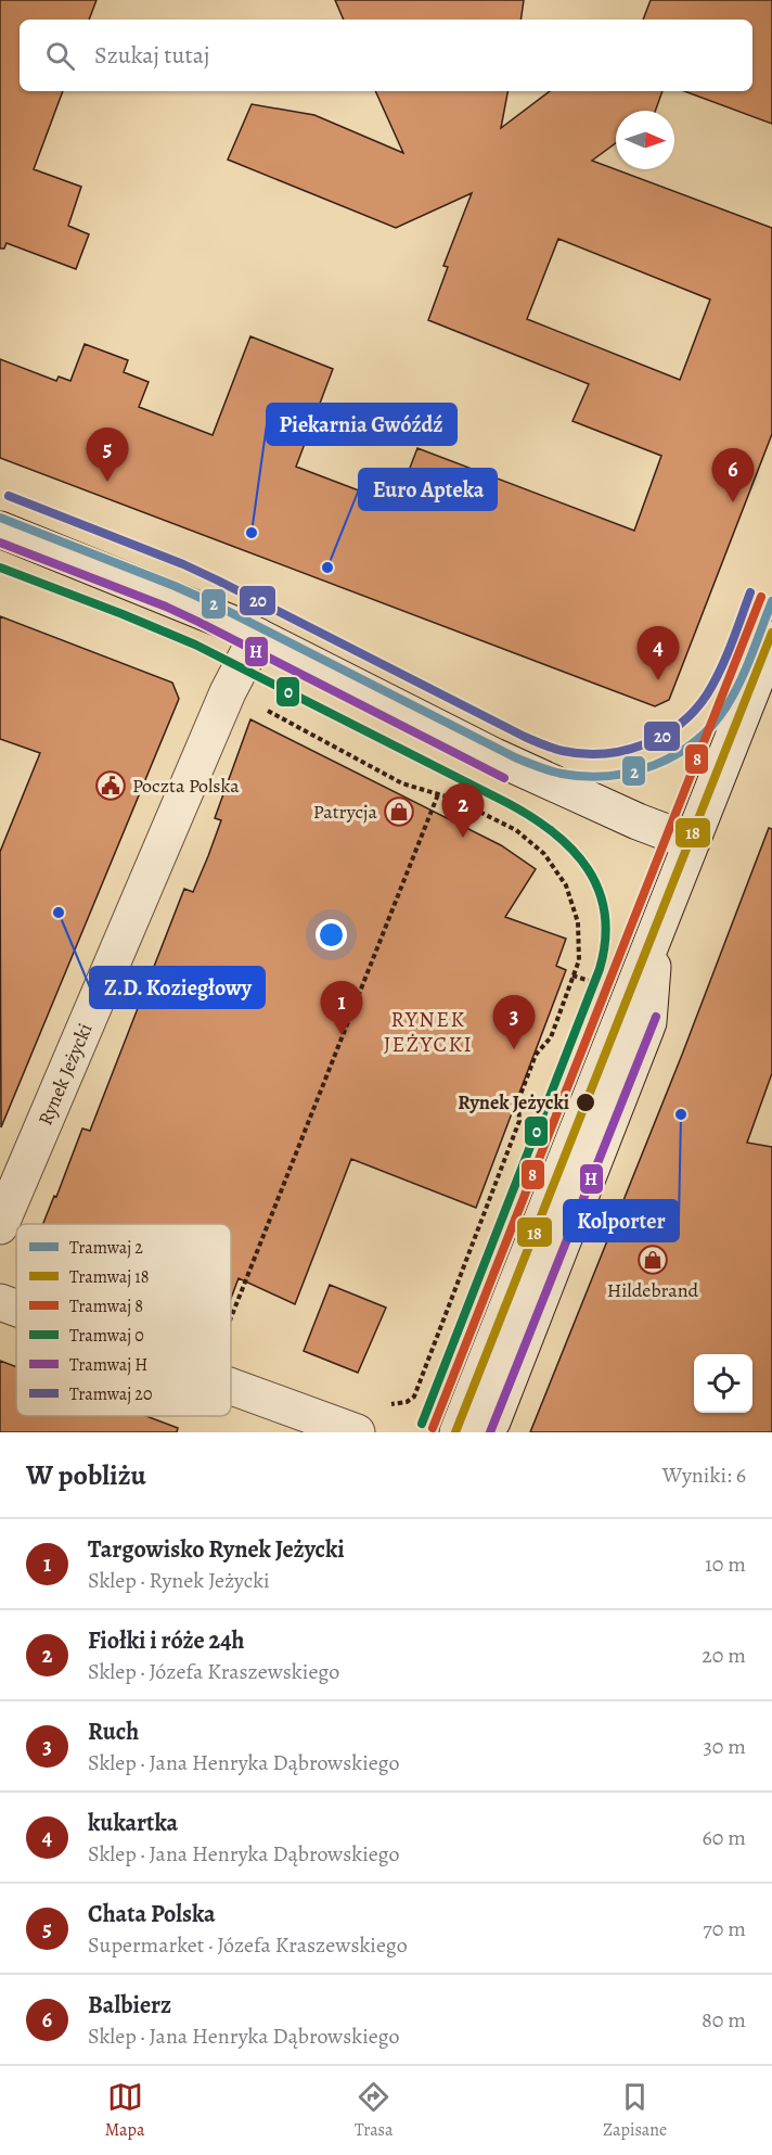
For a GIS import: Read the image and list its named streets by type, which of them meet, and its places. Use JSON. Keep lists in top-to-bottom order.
{
  "streets": {
    "street": ["Rynek Jeżycki"]
  },
  "districts": ["RYNEK JEŻYCKI"],
  "places": {
    "other": [
      "Piekarnia Gwóźdź",
      "Euro Apteka",
      "Z.D. Koziegłowy",
      "Rynek Jeżycki",
      "Kolporter"
    ],
    "public building": ["Poczta Polska"],
    "shop": ["Patrycja", "Hildebrand"]
  },
  "lines": [
    "tram line 20",
    "tram line 2",
    "tram line H",
    "tram line 0",
    "tram line 8",
    "tram line 18"
  ],
  "legend": [
    "Tramwaj 2",
    "Tramwaj 18",
    "Tramwaj 8",
    "Tramwaj 0",
    "Tramwaj H",
    "Tramwaj 20"
  ],
  "north": "right",
  "page": {
    "search": "Szukaj tutaj",
    "pins": [
      "5",
      "6",
      "4",
      "2",
      "1",
      "3"
    ],
    "heading": ["W pobliżu", "Wyniki: 6"],
    "list": [
      {
        "mark": "1",
        "name": "Targowisko Rynek Jeżycki",
        "note": "Sklep · Rynek Jeżycki",
        "value": "10 m"
      },
      {
        "mark": "2",
        "name": "Fiołki i róże 24h",
        "note": "Sklep · Józefa Kraszewskiego",
        "value": "20 m"
      },
      {
        "mark": "3",
        "name": "Ruch",
        "note": "Sklep · Jana Henryka Dąbrowskiego",
        "value": "30 m"
      },
      {
        "mark": "4",
        "name": "kukartka",
        "note": "Sklep · Jana Henryka Dąbrowskiego",
        "value": "60 m"
      },
      {
        "mark": "5",
        "name": "Chata Polska",
        "note": "Supermarket · Józefa Kraszewskiego",
        "value": "70 m"
      },
      {
        "mark": "6",
        "name": "Balbierz",
        "note": "Sklep · Jana Henryka Dąbrowskiego",
        "value": "80 m"
      }
    ],
    "nav": ["Mapa", "Trasa", "Zapisane"]
  }
}
